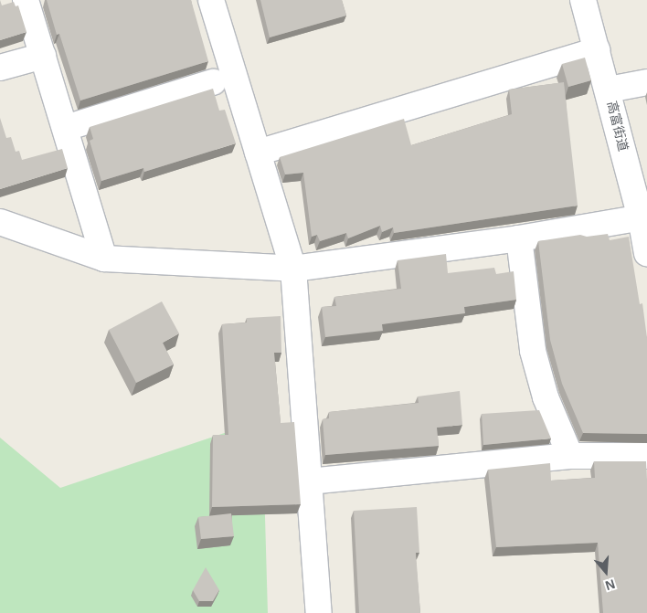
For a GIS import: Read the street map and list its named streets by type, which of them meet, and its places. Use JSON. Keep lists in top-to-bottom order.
{
  "streets": {
    "street": ["高富街道"]
  },
  "north": "bottom"
}
